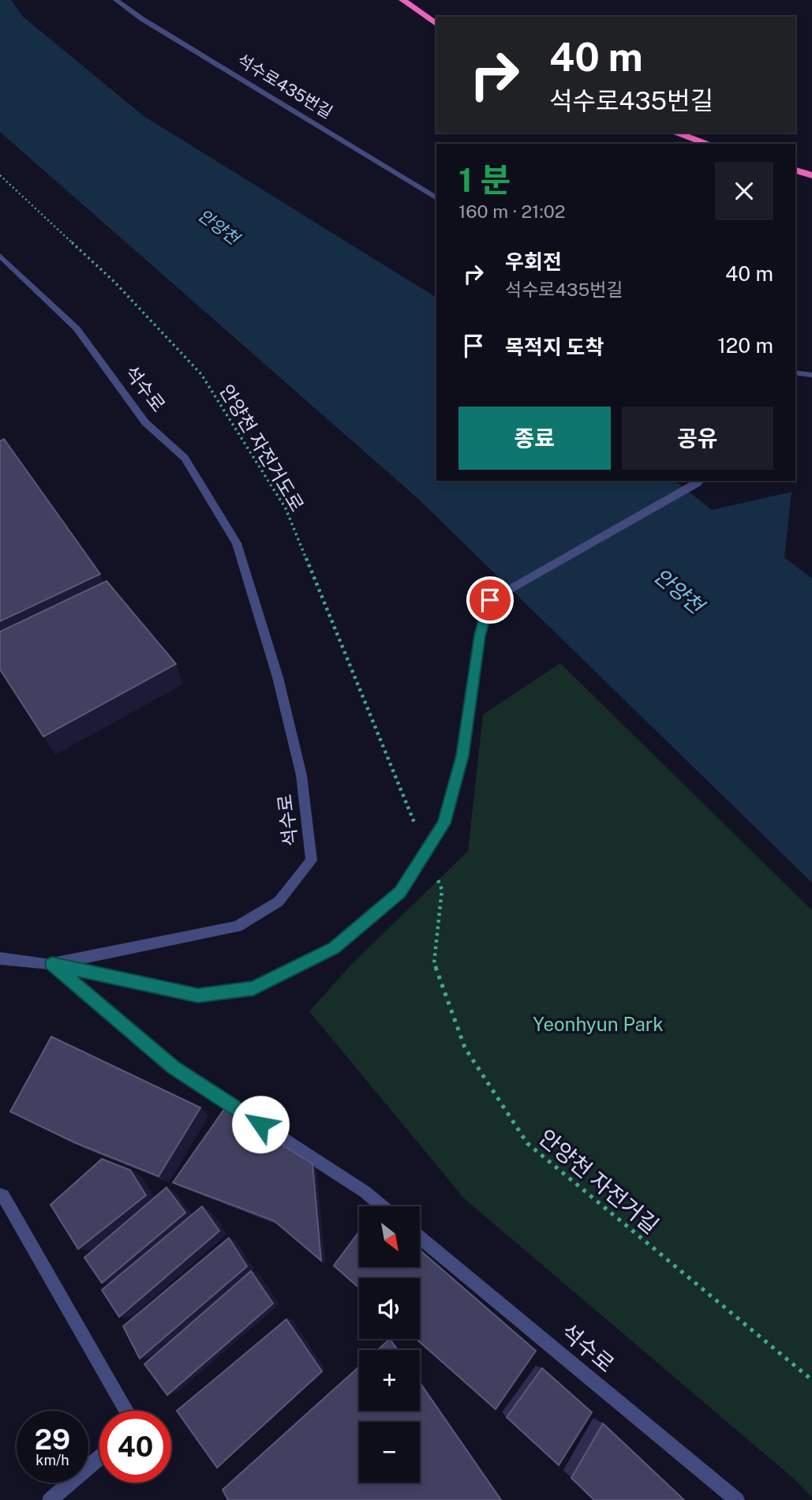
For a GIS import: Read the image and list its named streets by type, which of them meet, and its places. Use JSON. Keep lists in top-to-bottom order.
{
  "streets": {
    "street": ["석수로435번길", "석수로"],
    "path": ["안양천 자전거도로", "안양천 자전거길"]
  },
  "crossings": [
    ["안양천 자전거도로", "안양천 자전거길"]
  ],
  "water": ["안양천"],
  "parks": ["Yeonhyun Park"],
  "north": "bottom right",
  "page": {
    "turn": ["40 m", "석수로435번길"],
    "heading": ["1 분", "160 m · 21:02"],
    "list": [
      {
        "name": "우회전",
        "note": "석수로435번길",
        "value": "40 m"
      },
      {
        "name": "목적지 도착",
        "value": "120 m"
      }
    ],
    "buttons": ["종료", "공유"],
    "map_buttons": ["+", "−"],
    "speed": "29 km/h",
    "limit": "40"
  }
}
